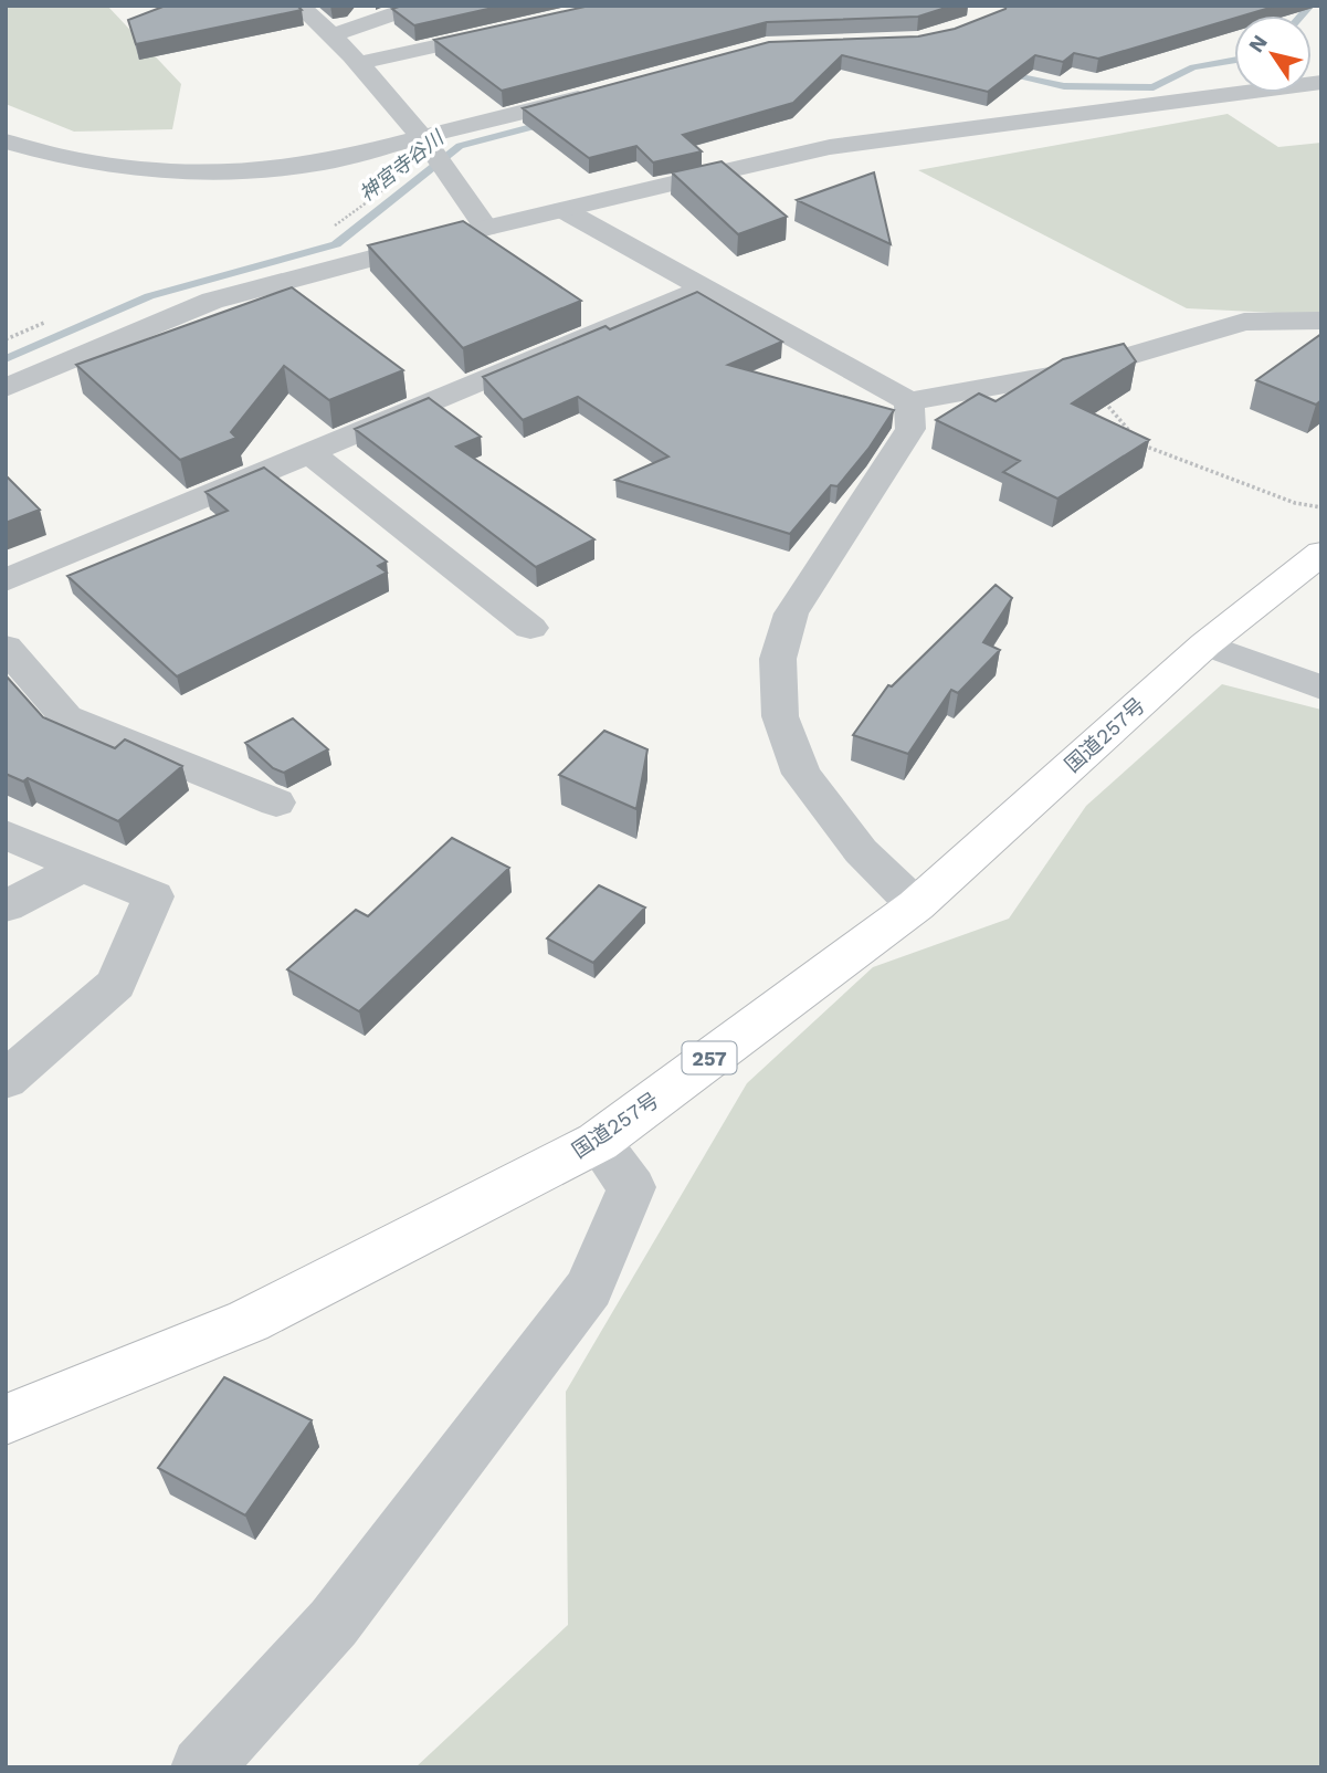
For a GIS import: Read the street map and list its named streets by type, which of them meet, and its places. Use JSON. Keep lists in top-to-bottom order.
{
  "streets": {
    "highway": ["国道257号", "257"]
  },
  "water": ["神宮寺谷川"],
  "north": "top left"
}
